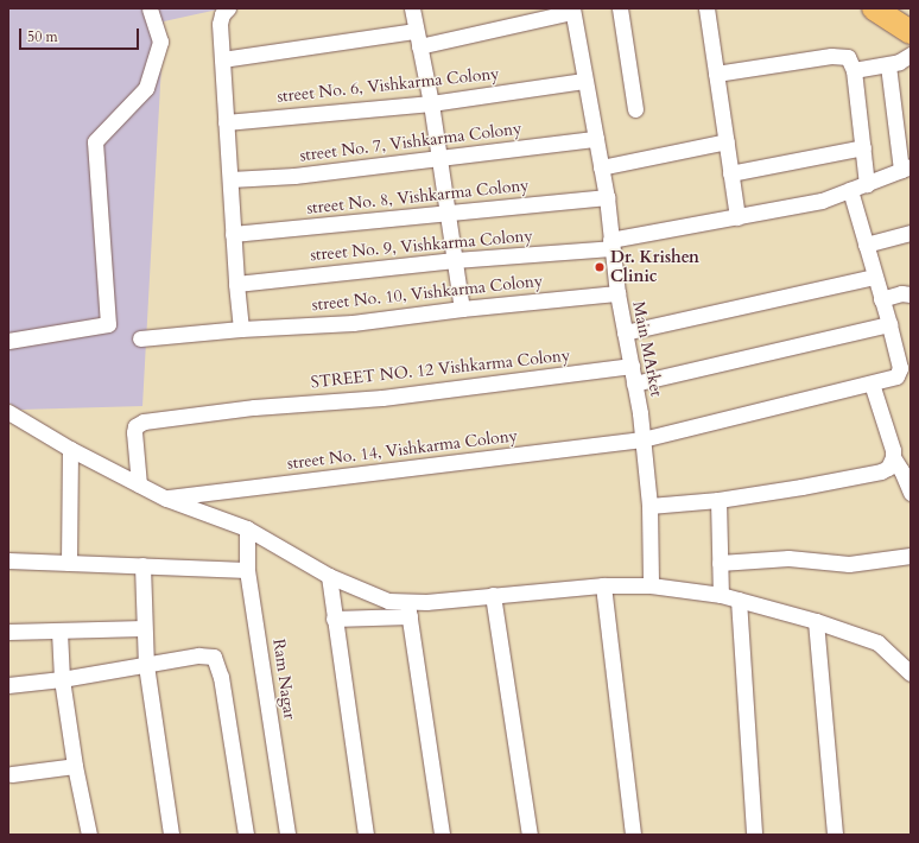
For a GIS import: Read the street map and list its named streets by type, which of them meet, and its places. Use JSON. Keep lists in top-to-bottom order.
{
  "streets": {
    "street": [
      "street No. 6, Vishkarma Colony",
      "street No. 7, Vishkarma Colony",
      "street No. 8, Vishkarma Colony",
      "street No. 9, Vishkarma Colony",
      "street No. 10, Vishkarma Colony",
      "Main MArket",
      "STREET NO. 12 Vishkarma Colony",
      "street No. 14, Vishkarma Colony",
      "Ram Nagar"
    ]
  },
  "crossings": [
    ["street No. 6, Vishkarma Colony", "Main MArket"],
    ["street No. 7, Vishkarma Colony", "Main MArket"],
    ["street No. 8, Vishkarma Colony", "Main MArket"],
    ["street No. 9, Vishkarma Colony", "Main MArket"],
    ["street No. 10, Vishkarma Colony", "Main MArket"],
    ["Main MArket", "STREET NO. 12 Vishkarma Colony"],
    ["Main MArket", "street No. 14, Vishkarma Colony"]
  ],
  "places": ["Dr. Krishen Clinic"],
  "scale_bar": "50 m"
}
